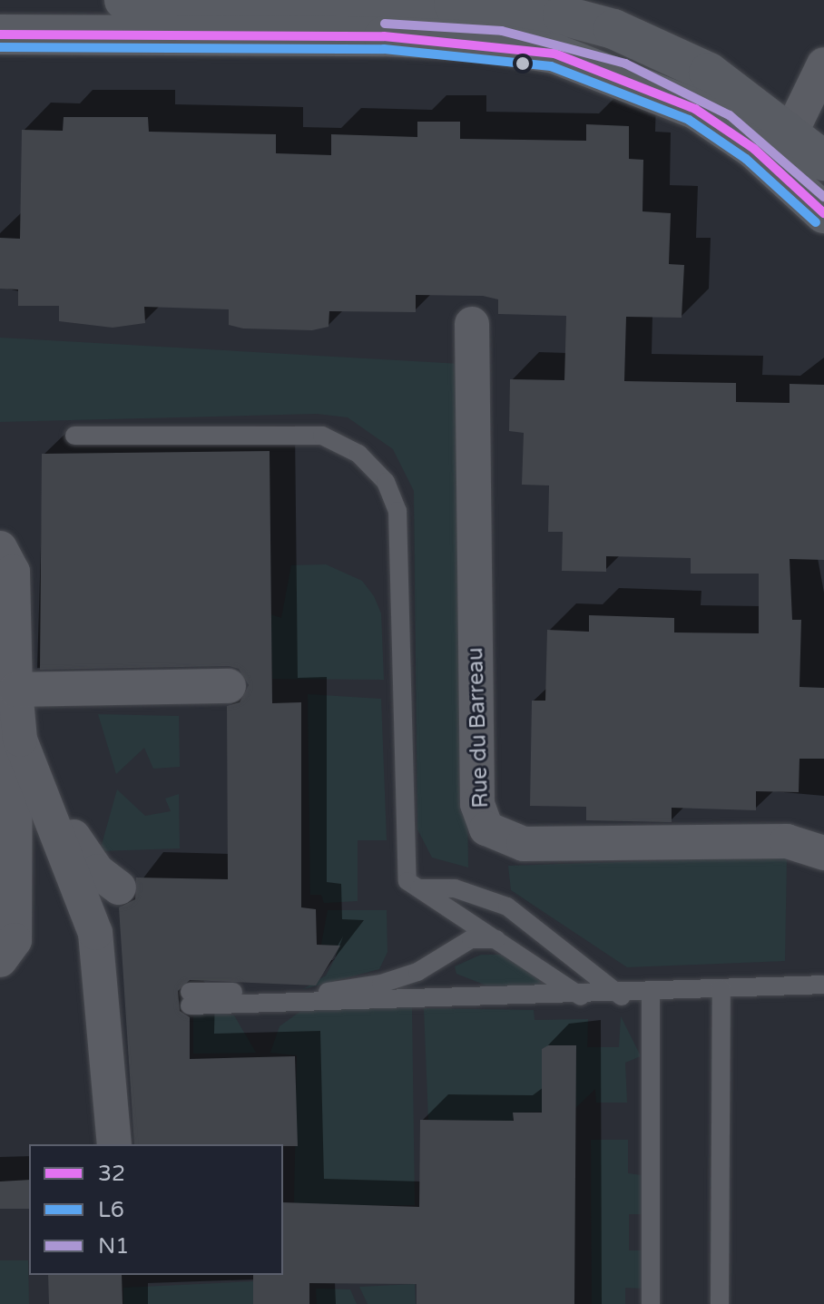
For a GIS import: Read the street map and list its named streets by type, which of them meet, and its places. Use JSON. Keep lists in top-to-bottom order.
{
  "streets": {
    "street": ["Rue du Barreau"]
  },
  "lines": ["transit line N1", "transit line 32", "transit line L6"],
  "legend": ["32", "L6", "N1"]
}
